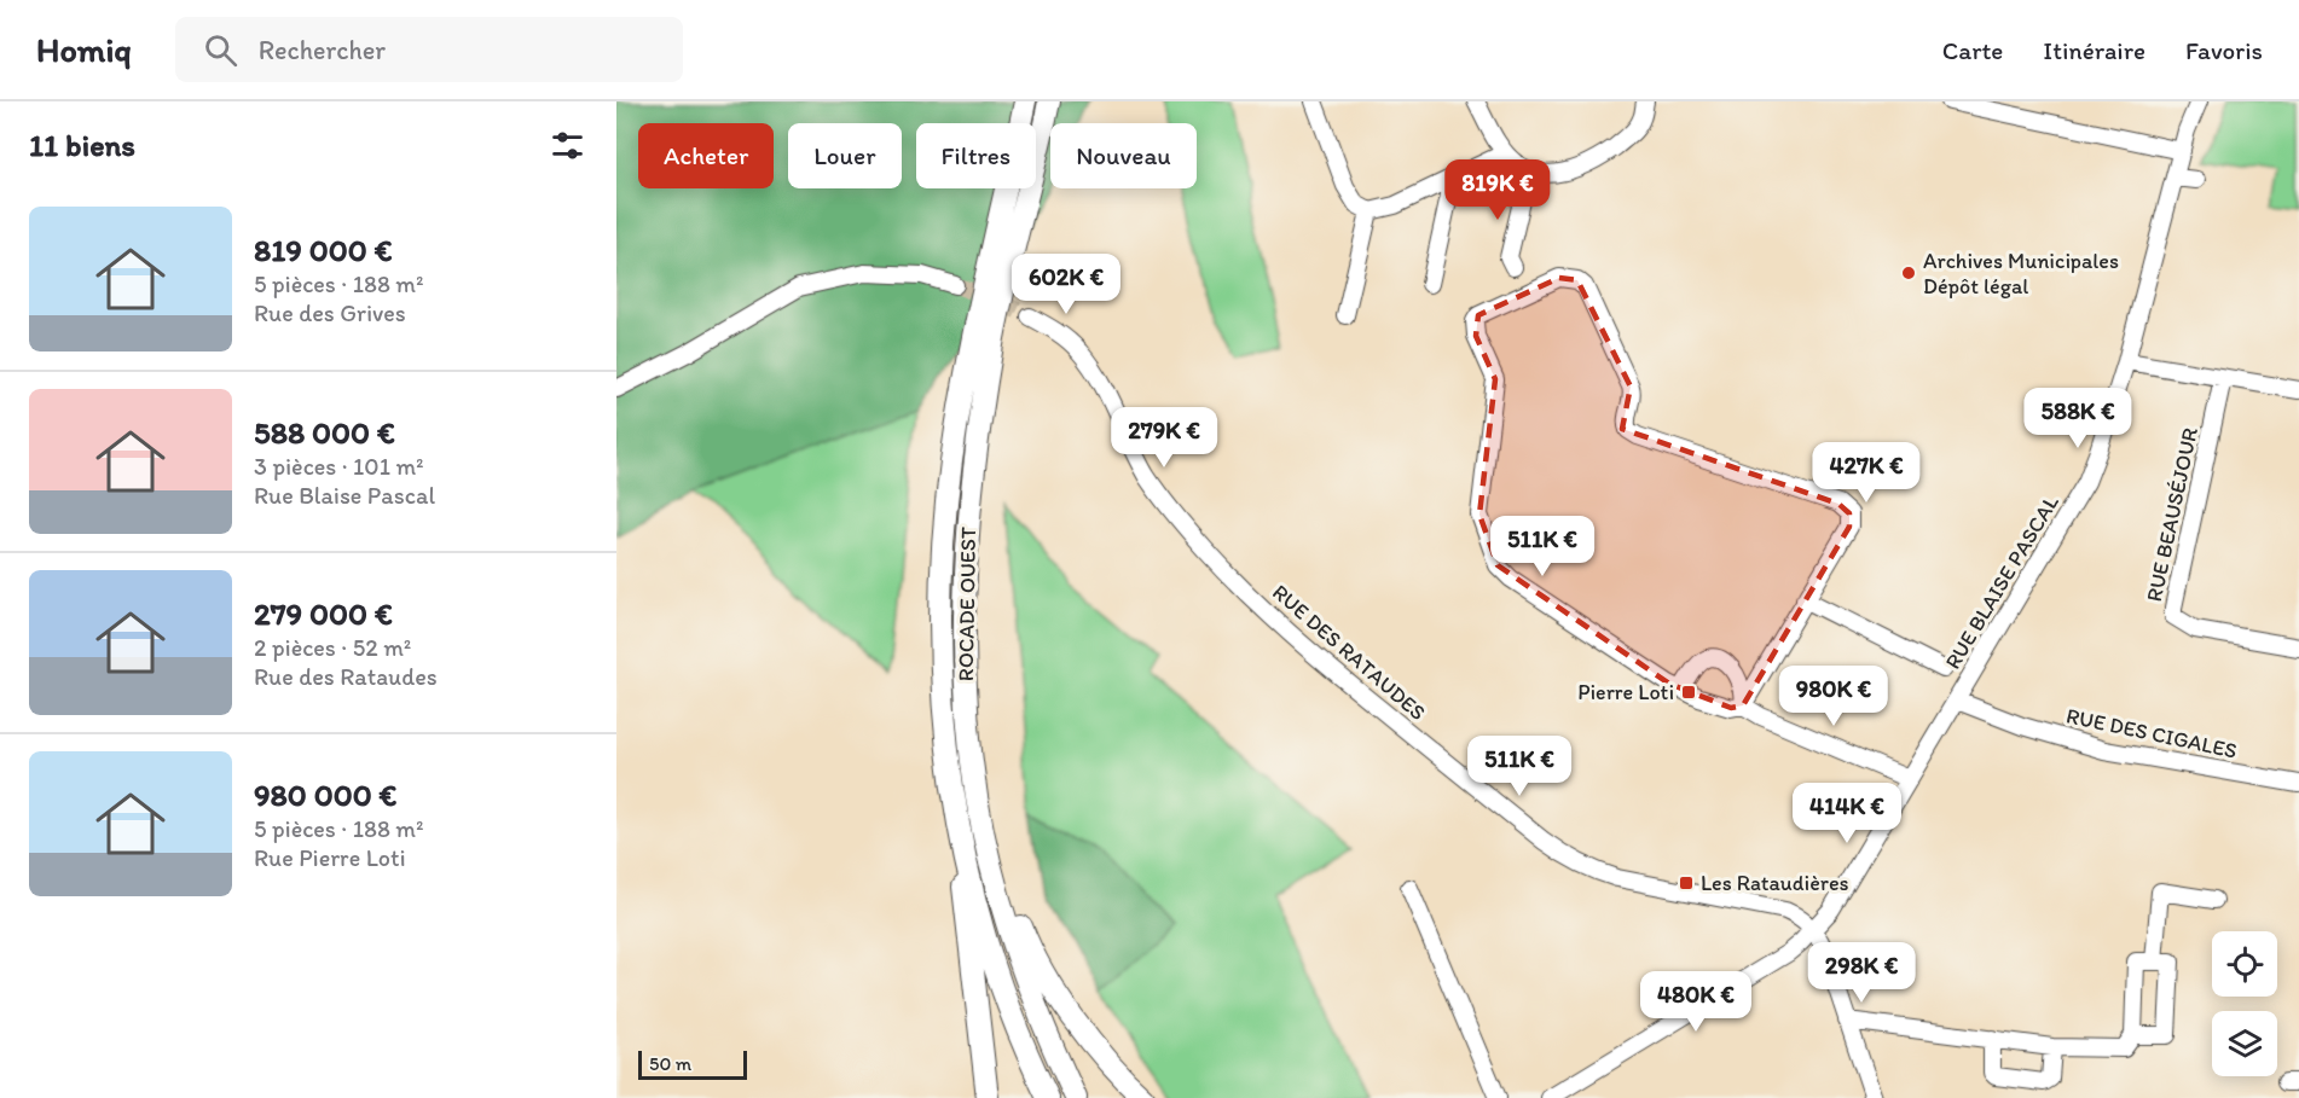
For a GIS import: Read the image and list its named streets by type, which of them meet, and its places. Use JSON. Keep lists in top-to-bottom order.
{
  "streets": {
    "main road": ["ROCADE OUEST"],
    "street": [
      "RUE BEAUSÉJOUR",
      "RUE BLAISE PASCAL",
      "RUE DES RATAUDES",
      "RUE DES CIGALES"
    ]
  },
  "crossings": [
    ["RUE BLAISE PASCAL", "RUE DES RATAUDES"],
    ["RUE BLAISE PASCAL", "RUE DES CIGALES"]
  ],
  "places": {
    "other": ["Archives Municipales Dépôt légal"],
    "transit": ["Pierre Loti", "Les Rataudières"]
  },
  "scale_bar": "50 m",
  "page": {
    "header": "Homiq",
    "search": "Rechercher",
    "nav": ["Carte", "Itinéraire", "Favoris"],
    "heading": "11 biens",
    "chip": [
      "Acheter",
      "Louer",
      "Filtres",
      "Nouveau"
    ],
    "price": [
      "819K €",
      "602K €",
      "588K €",
      "279K €",
      "427K €",
      "511K €",
      "980K €",
      "511K €",
      "414K €",
      "298K €",
      "480K €"
    ],
    "list": [
      {
        "name": "819 000 €",
        "note": "5 pièces · 188 m² · Rue des Grives"
      },
      {
        "name": "588 000 €",
        "note": "3 pièces · 101 m² · Rue Blaise Pascal"
      },
      {
        "name": "279 000 €",
        "note": "2 pièces · 52 m² · Rue des Rataudes"
      },
      {
        "name": "980 000 €",
        "note": "5 pièces · 188 m² · Rue Pierre Loti"
      }
    ],
    "scale": "50 m"
  }
}
